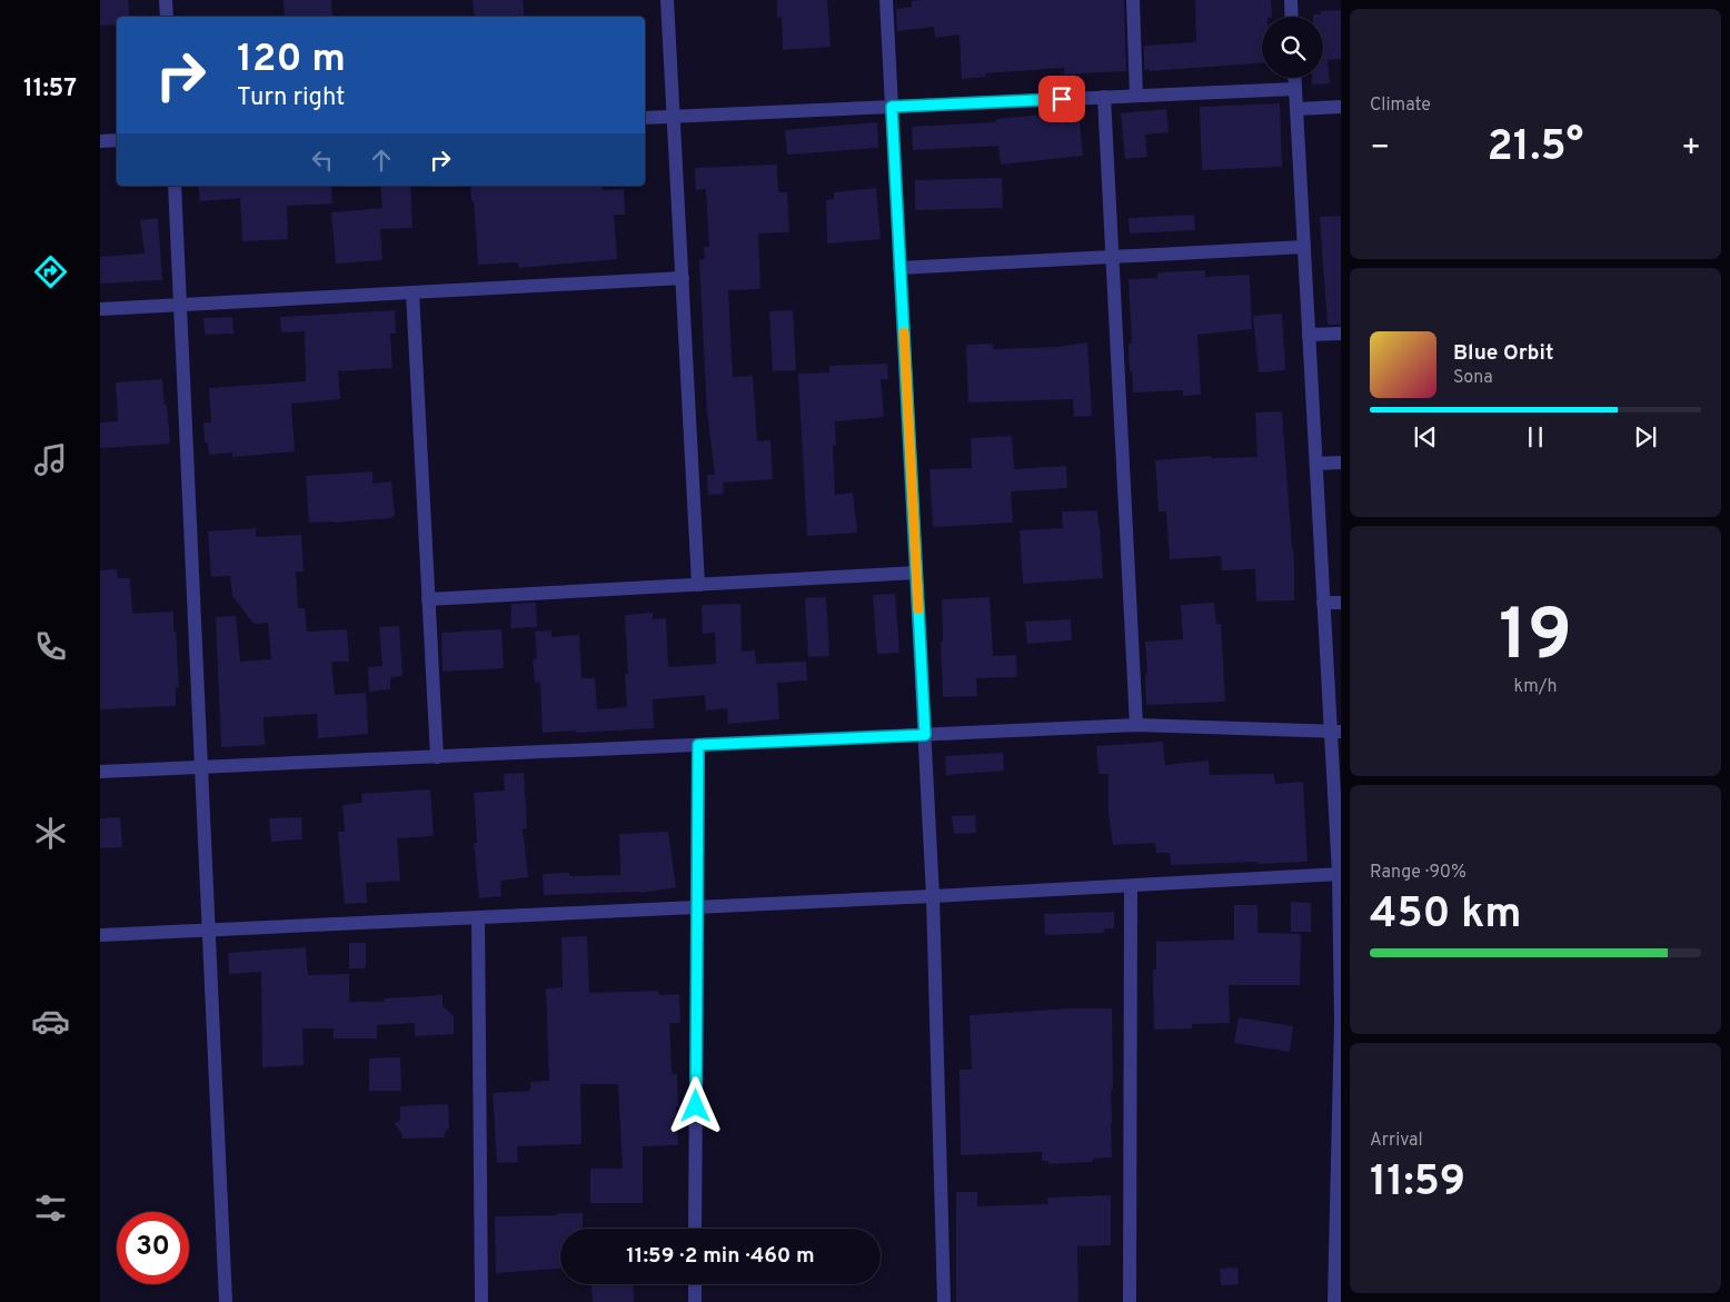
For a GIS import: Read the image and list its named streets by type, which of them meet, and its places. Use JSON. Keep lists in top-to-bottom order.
{
  "page": {
    "tabs": "11:57",
    "tile": [
      "Climate",
      ["19", "km/h"],
      ["Range · 90%", "450 km"],
      ["Arrival", "11:59"]
    ],
    "turn": ["120 m", "Turn right"],
    "heat": ["−", "21.5°", "+"],
    "song": ["Blue Orbit", "Sona"],
    "limit": "30",
    "trip": "11:59 · 2 min · 460 m"
  }
}
